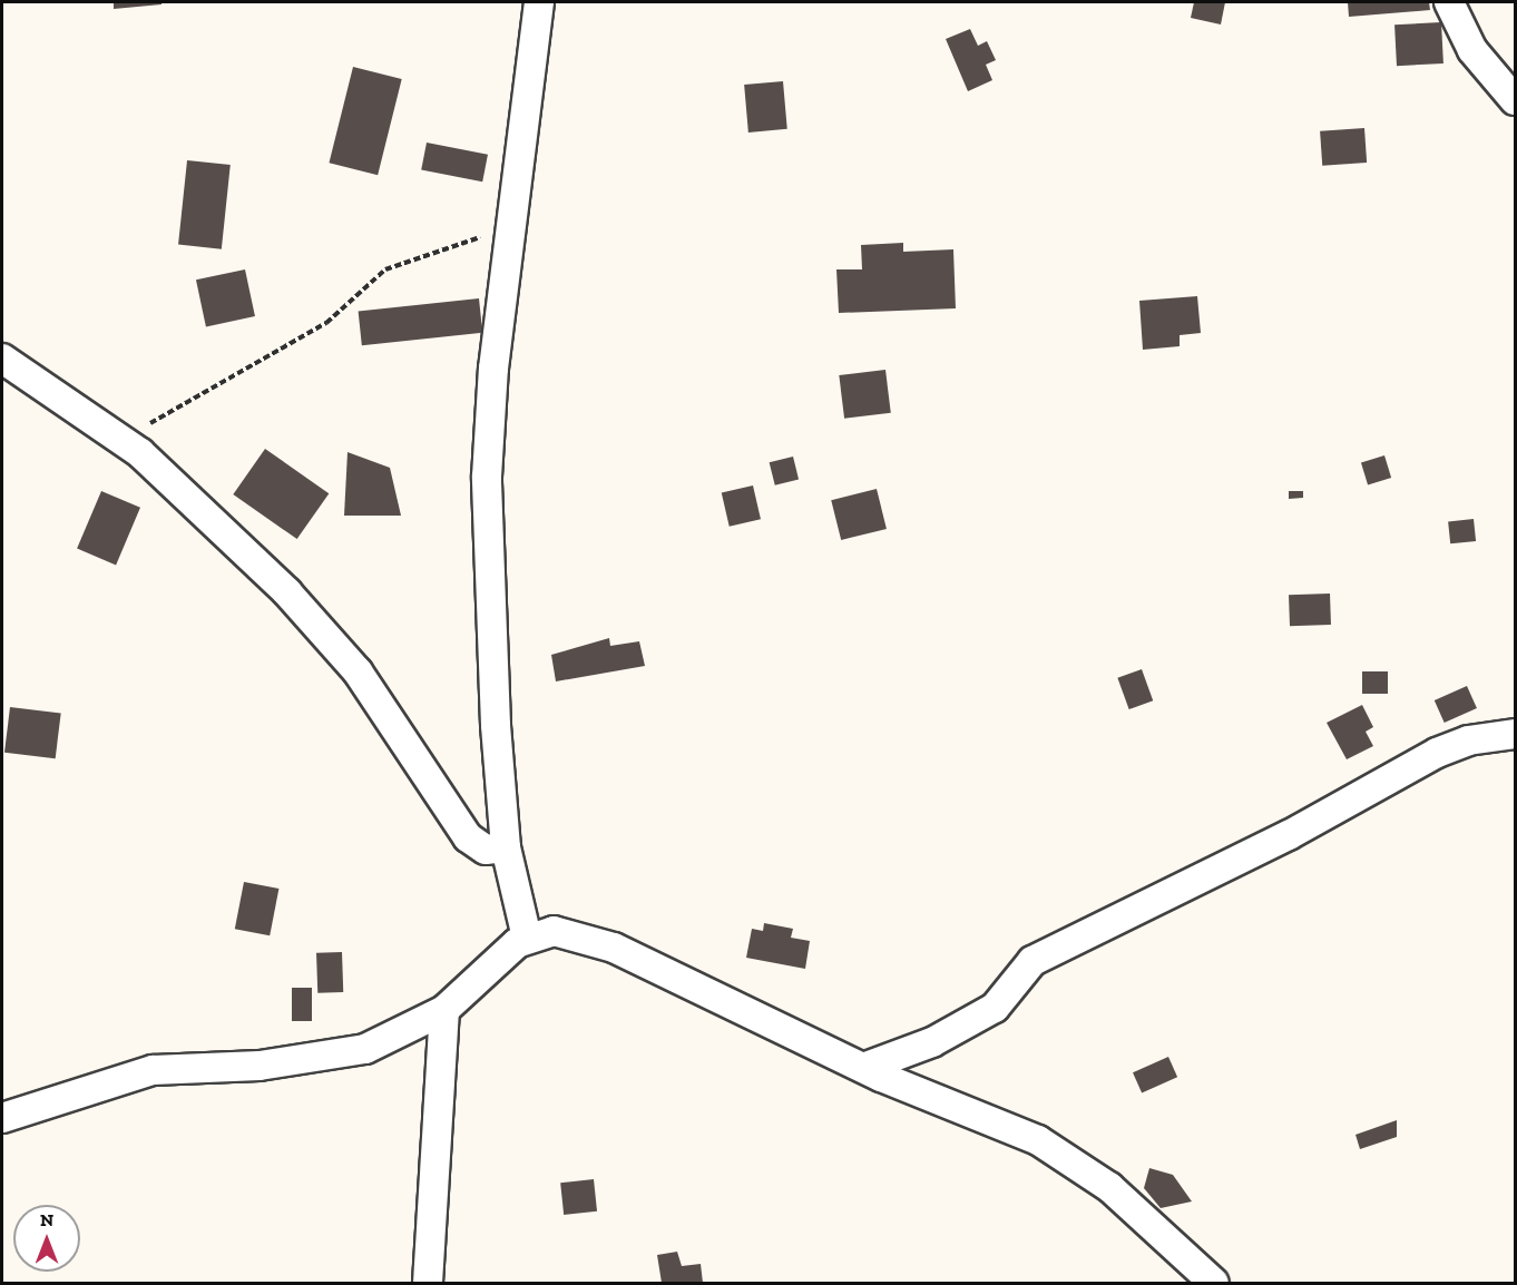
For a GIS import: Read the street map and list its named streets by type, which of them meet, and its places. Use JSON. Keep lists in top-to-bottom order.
{
  "north": "top"
}
